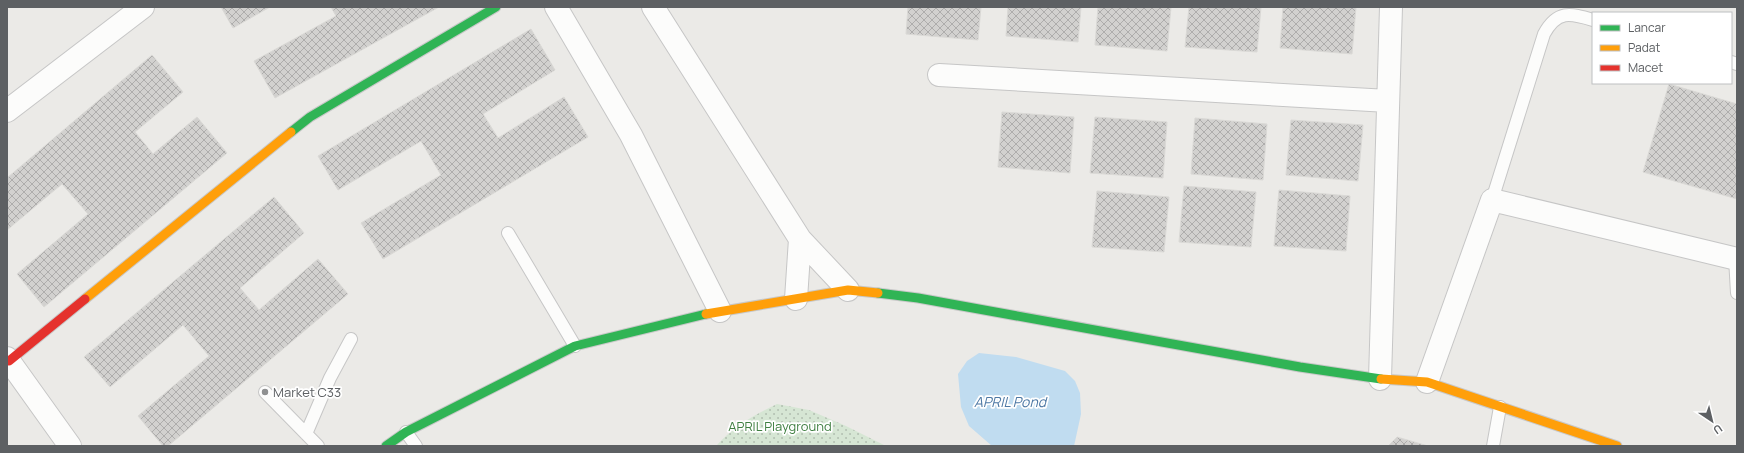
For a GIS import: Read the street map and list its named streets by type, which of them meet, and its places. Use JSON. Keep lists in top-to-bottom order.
{
  "water": ["APRIL Pond"],
  "parks": ["APRIL Playground"],
  "places": ["Market C33"],
  "legend": ["Lancar", "Padat", "Macet"],
  "north": "bottom right"
}
